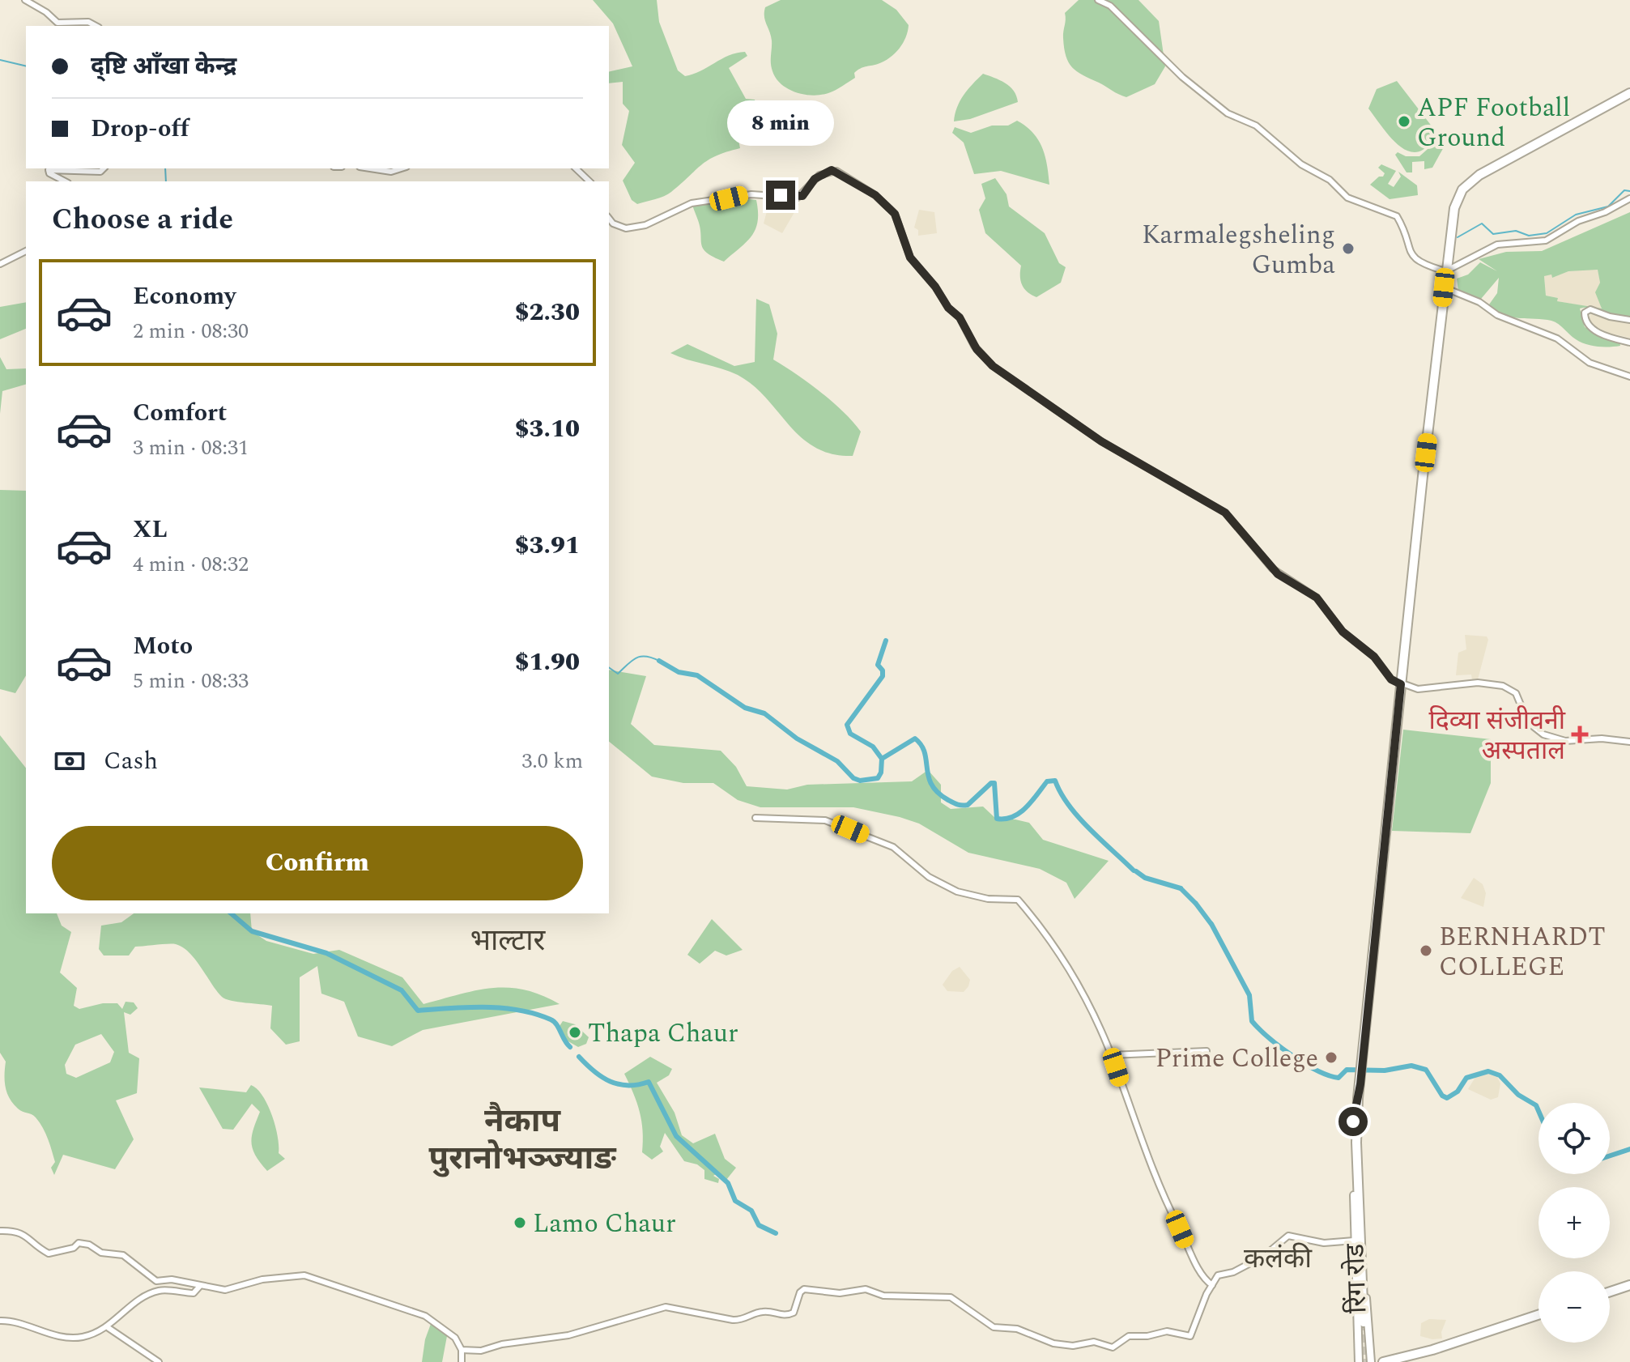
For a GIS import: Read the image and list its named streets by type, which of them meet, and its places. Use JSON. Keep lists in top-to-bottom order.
{
  "streets": {
    "main road": ["रिंग रोड"]
  },
  "districts": ["भाल्टार", "नैकाप पुरानोभञ्ज्याङ", "कलंकी"],
  "places": {
    "other": [
      "APF Football Ground",
      "Karmalegsheling Gumba",
      "BERNHARDT COLLEGE",
      "Thapa Chaur",
      "Prime College",
      "Lamo Chaur"
    ],
    "health": ["दिव्या संजीवनी अस्पताल"]
  },
  "page": {
    "banner": ["द्ष्टि आँखा केन्द्र", "Drop-off"],
    "bubble": "8 min",
    "heading": "Choose a ride",
    "list": [
      {
        "name": "Economy",
        "note": "2 min · 08:30",
        "value": "$2.30"
      },
      {
        "name": "Comfort",
        "note": "3 min · 08:31",
        "value": "$3.10"
      },
      {
        "name": "XL",
        "note": "4 min · 08:32",
        "value": "$3.91"
      },
      {
        "name": "Moto",
        "note": "5 min · 08:33",
        "value": "$1.90"
      }
    ],
    "pay": ["Cash", "3.0 km"],
    "buttons": "Confirm",
    "map_buttons": ["+", "−"]
  }
}
